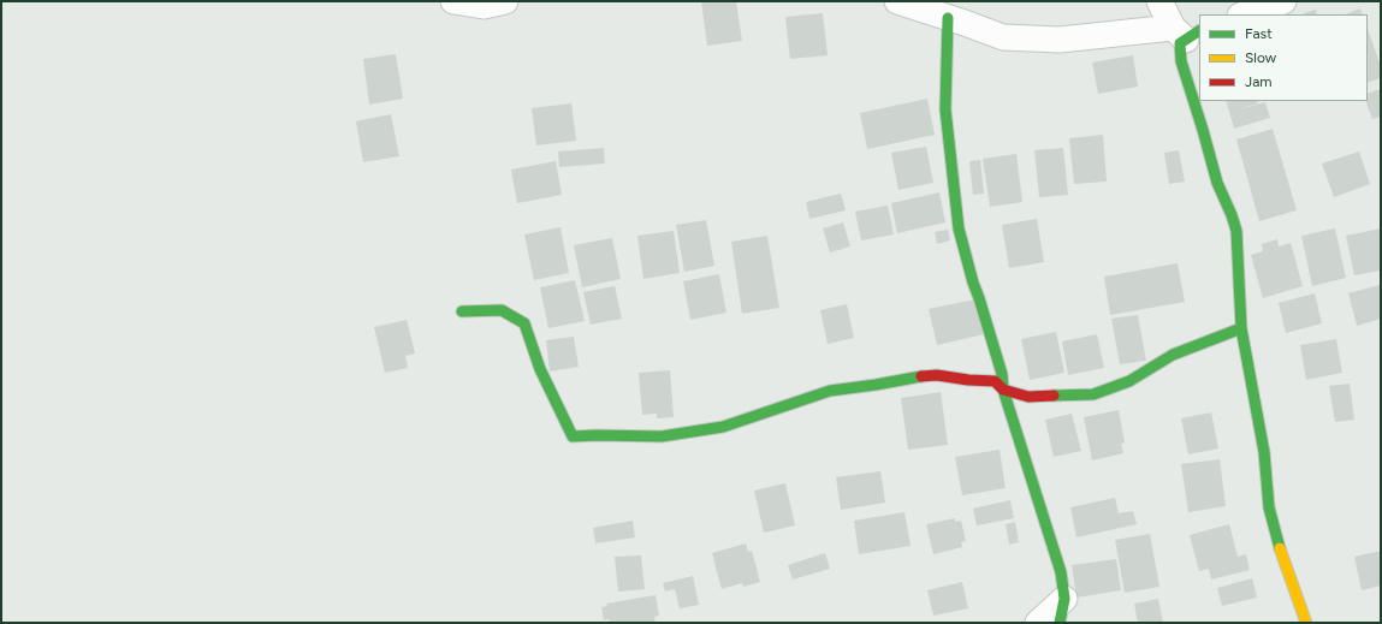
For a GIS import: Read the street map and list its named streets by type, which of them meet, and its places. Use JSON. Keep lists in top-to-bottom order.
{
  "legend": ["Fast", "Slow", "Jam"]
}
